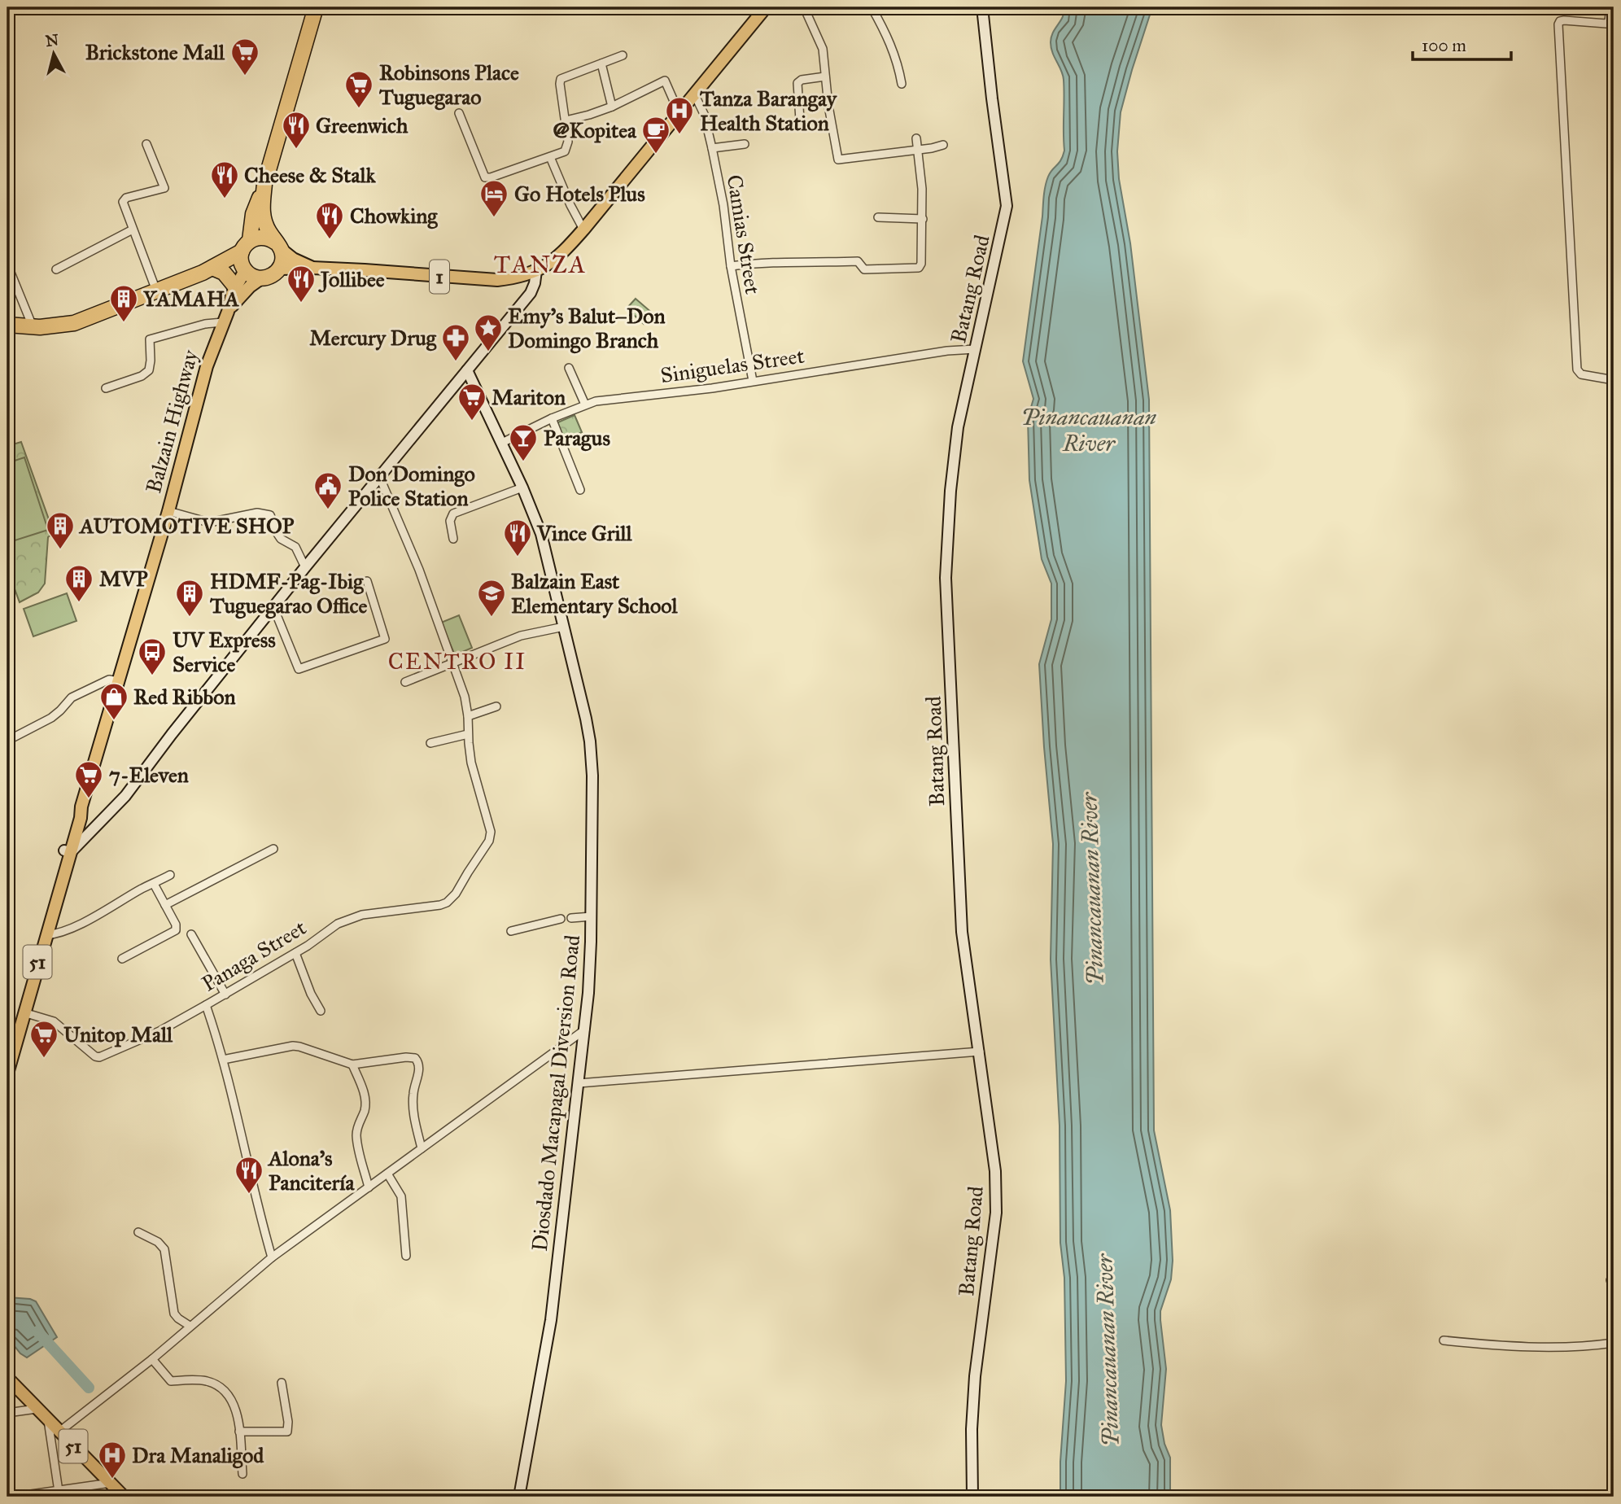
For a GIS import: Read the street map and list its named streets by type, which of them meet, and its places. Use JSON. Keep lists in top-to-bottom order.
{
  "streets": {
    "highway": ["1"],
    "main road": [
      "Batang Road",
      "Balzain Highway",
      "51",
      "Diosdado Macapagal Diversion Road"
    ],
    "street": ["Camias Street", "Siniguelas Street", "Panaga Street"]
  },
  "crossings": [
    ["Camias Street", "1"],
    ["Camias Street", "Siniguelas Street"],
    ["1", "51"],
    ["Batang Road", "Siniguelas Street"],
    ["Siniguelas Street", "Diosdado Macapagal Diversion Road"],
    ["Balzain Highway", "Panaga Street"],
    ["Balzain Highway", "51"]
  ],
  "districts": ["TANZA", "CENTRO II"],
  "water": ["Pinancauanan River"],
  "places": {
    "supermarket": [
      "Brickstone Mall",
      "Robinsons Place Tuguegarao",
      "Mariton",
      "7-Eleven",
      "Unitop Mall"
    ],
    "hospital": ["Tanza Barangay Health Station", "Dra Manaligod"],
    "restaurant": [
      "Greenwich",
      "Cheese & Stalk",
      "Chowking",
      "Jollibee",
      "Vince Grill",
      "Alona's Pancitería"
    ],
    "cafe": ["@Kopitea"],
    "hotel": ["Go Hotels Plus"],
    "building": [
      "YAMAHA",
      "AUTOMOTIVE SHOP",
      "MVP",
      "HDMF-Pag-Ibig Tuguegarao Office"
    ],
    "place": ["Emy’s Balut–Don Domingo Branch"],
    "pharmacy": ["Mercury Drug"],
    "bar": ["Paragus"],
    "public building": ["Don Domingo Police Station"],
    "school or university": ["Balzain East Elementary School"],
    "bus stop": ["UV Express Service"],
    "shop": ["Red Ribbon"]
  },
  "scale_bar": "100 m",
  "north": "top"
}
